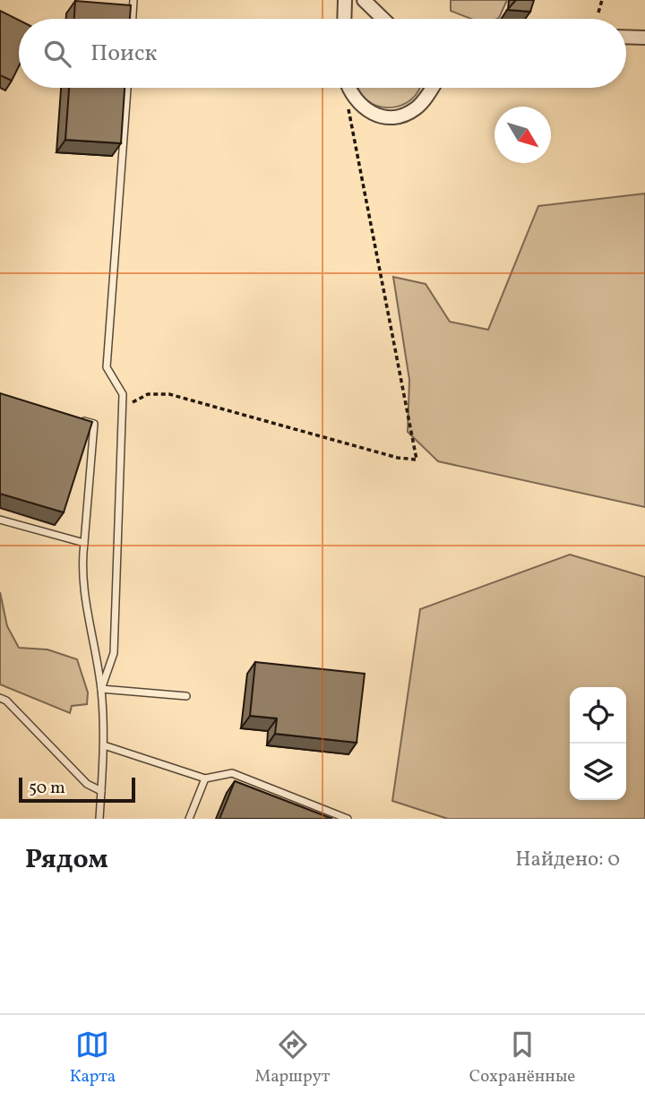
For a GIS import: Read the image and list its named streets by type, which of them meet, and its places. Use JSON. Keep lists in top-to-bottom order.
{
  "scale_bar": "50 m",
  "north": "bottom right",
  "page": {
    "search": "Поиск",
    "scale": "50 m",
    "heading": ["Рядом", "Найдено: 0"],
    "nav": ["Карта", "Маршрут", "Сохранённые"]
  }
}
